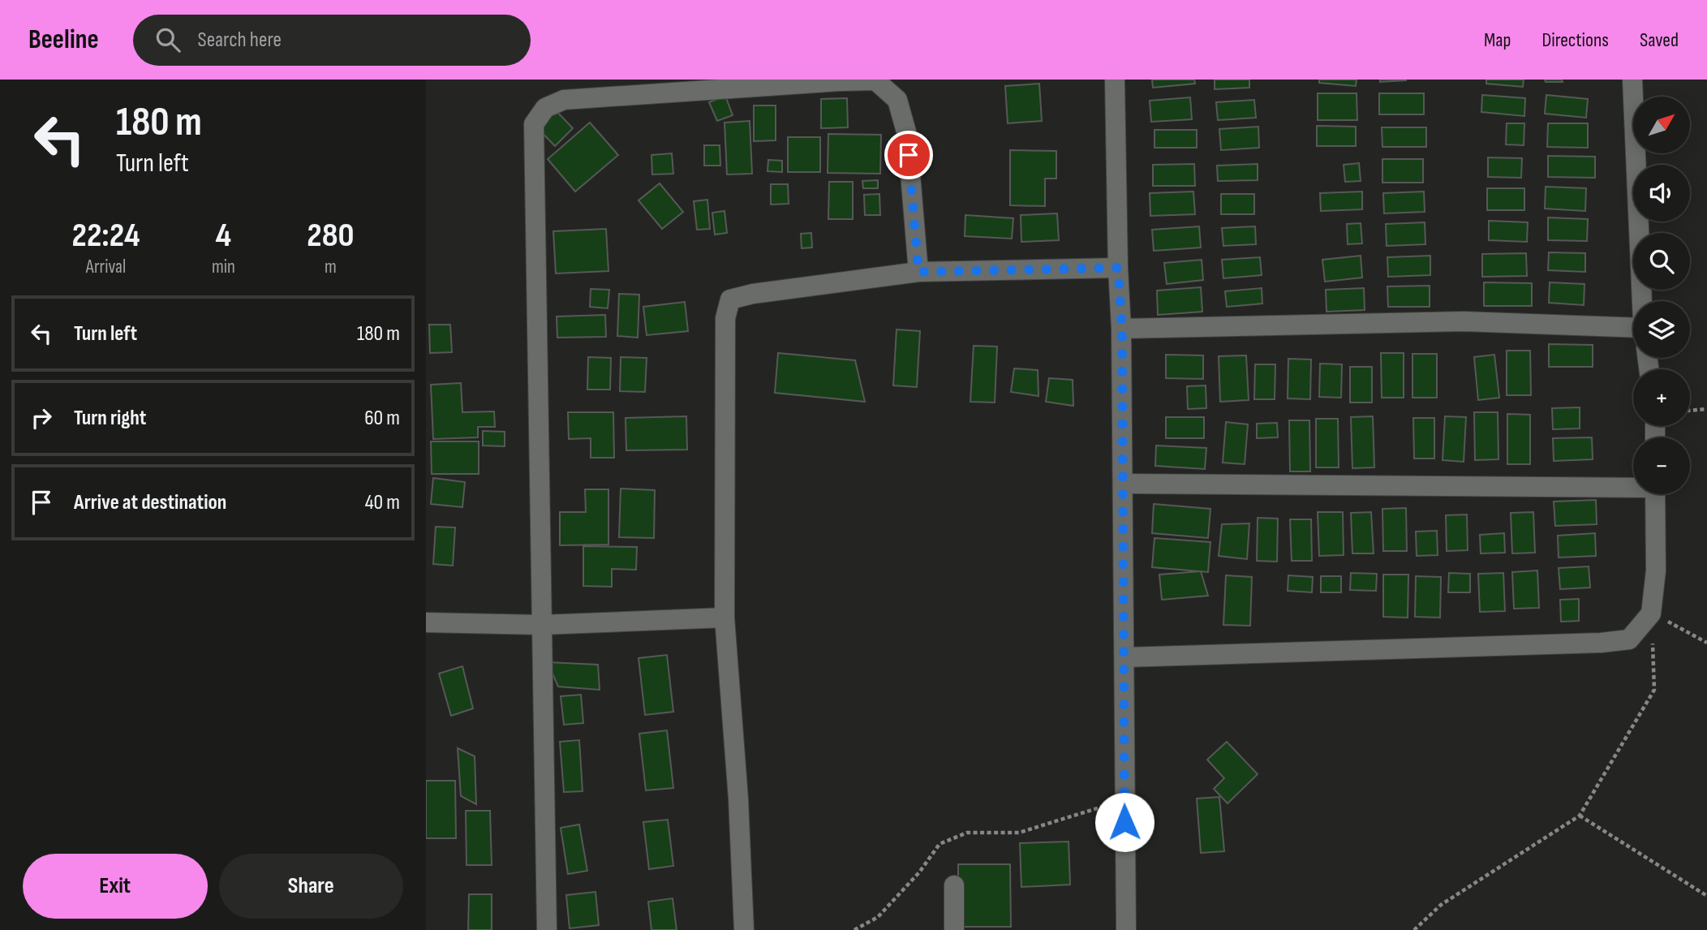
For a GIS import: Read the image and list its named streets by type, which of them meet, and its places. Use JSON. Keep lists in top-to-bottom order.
{
  "north": "top right",
  "page": {
    "header": "Beeline",
    "search": "Search here",
    "nav": ["Map", "Directions", "Saved"],
    "turn": ["180 m", "Turn left"],
    "map_buttons": ["+", "−"],
    "eta": [
      "22:24",
      "Arrival",
      "4",
      "min",
      "280",
      "m"
    ],
    "list": [
      {
        "name": "Turn left",
        "value": "180 m"
      },
      {
        "name": "Turn right",
        "value": "60 m"
      },
      {
        "name": "Arrive at destination",
        "value": "40 m"
      }
    ],
    "buttons": ["Exit", "Share"]
  }
}
